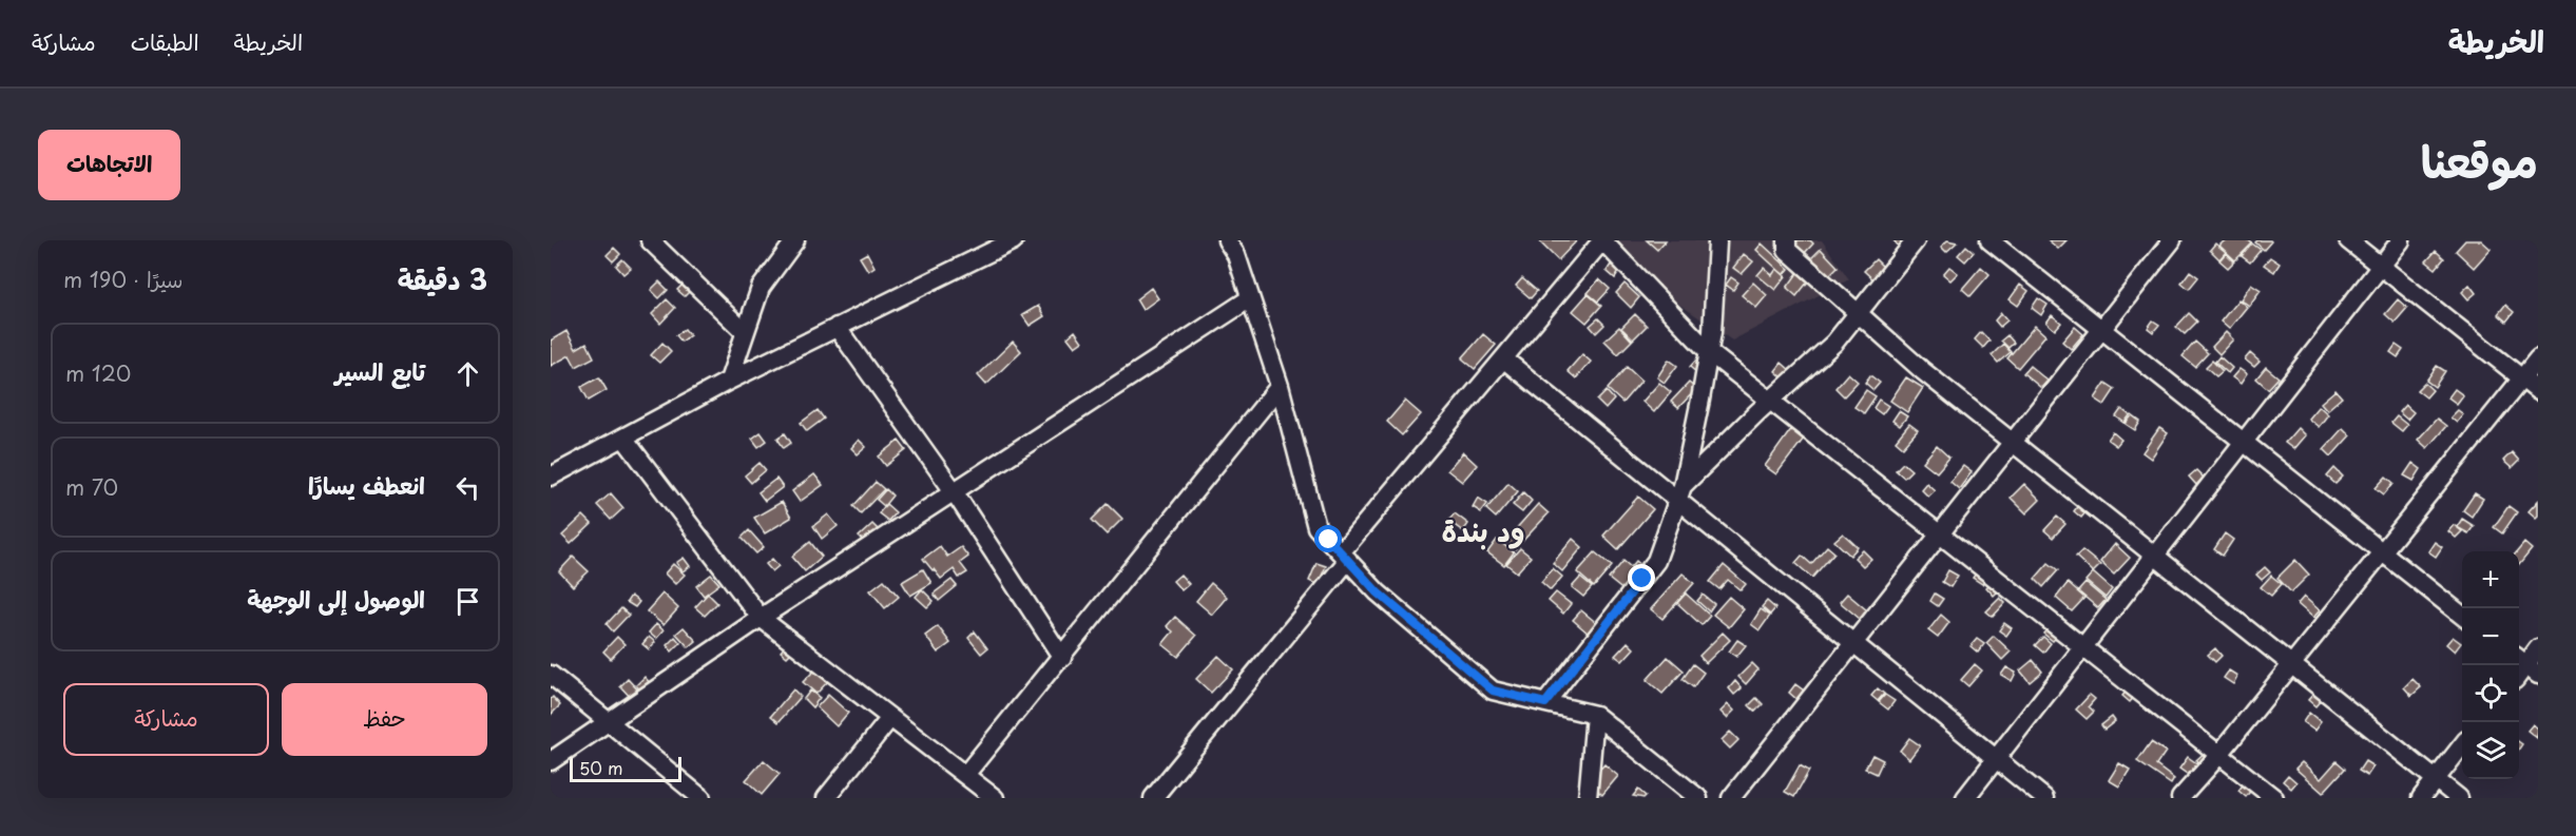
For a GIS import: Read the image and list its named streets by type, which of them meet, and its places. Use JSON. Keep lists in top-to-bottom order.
{
  "districts": ["ود بندة"],
  "scale_bar": "50 m",
  "page": {
    "header": "الخريطة",
    "nav": ["الخريطة", "الطبقات", "مشاركة"],
    "title": "موقعنا",
    "buttons": [
      "الاتجاهات",
      ["حفظ", "مشاركة"]
    ],
    "heading": ["3 دقيقة", "سيرًا · 190 m"],
    "list": [
      ["تابع السير", "120 m"],
      ["انعطف يسارًا", "70 m"],
      "الوصول إلى الوجهة"
    ],
    "map_buttons": ["+", "−"],
    "scale": "50 m"
  }
}
